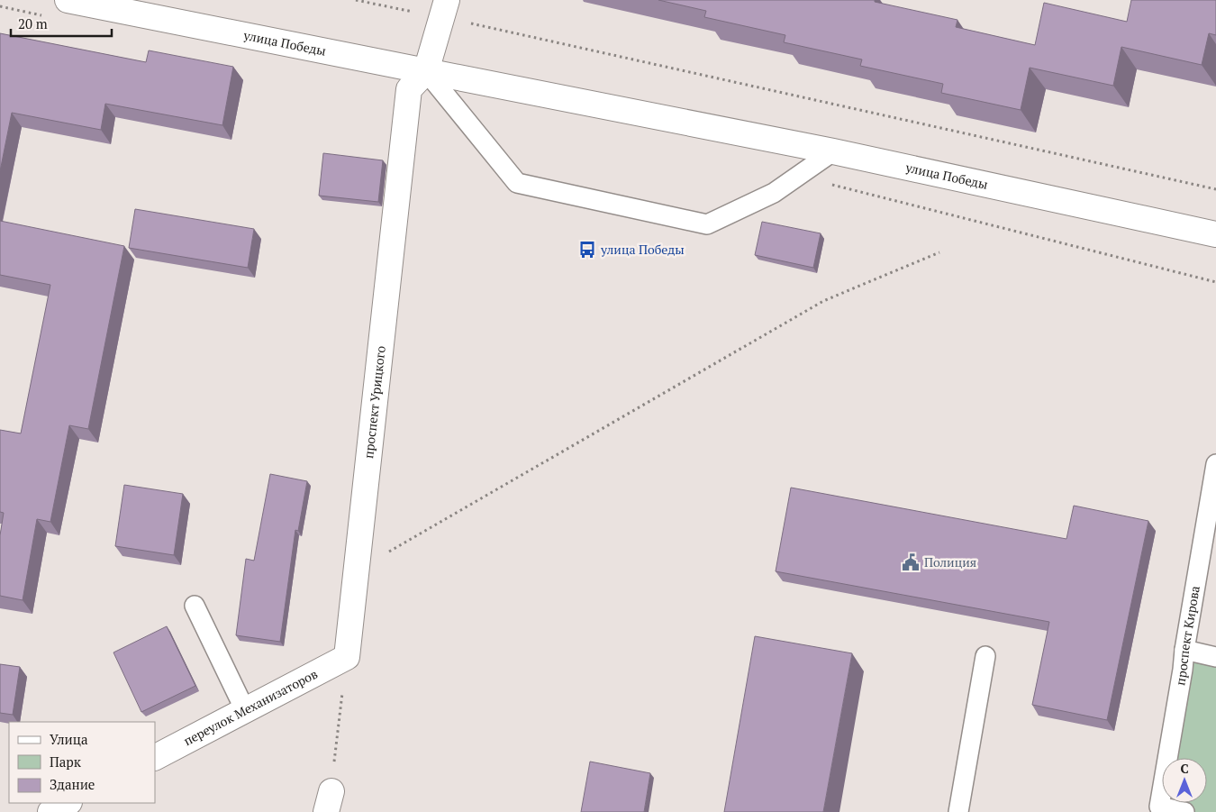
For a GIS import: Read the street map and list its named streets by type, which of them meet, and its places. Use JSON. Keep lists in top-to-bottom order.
{
  "streets": {
    "street": ["улица Победы", "проспект Урицкого", "переулок Механизаторов"],
    "lane": ["проспект Кирова"]
  },
  "crossings": [
    ["улица Победы", "проспект Урицкого"],
    ["проспект Урицкого", "переулок Механизаторов"]
  ],
  "places": {
    "bus stop": ["улица Победы"],
    "public building": ["Полиция"]
  },
  "legend": ["Улица", "Парк", "Здание"],
  "scale_bar": "20 m",
  "north": "top"
}
